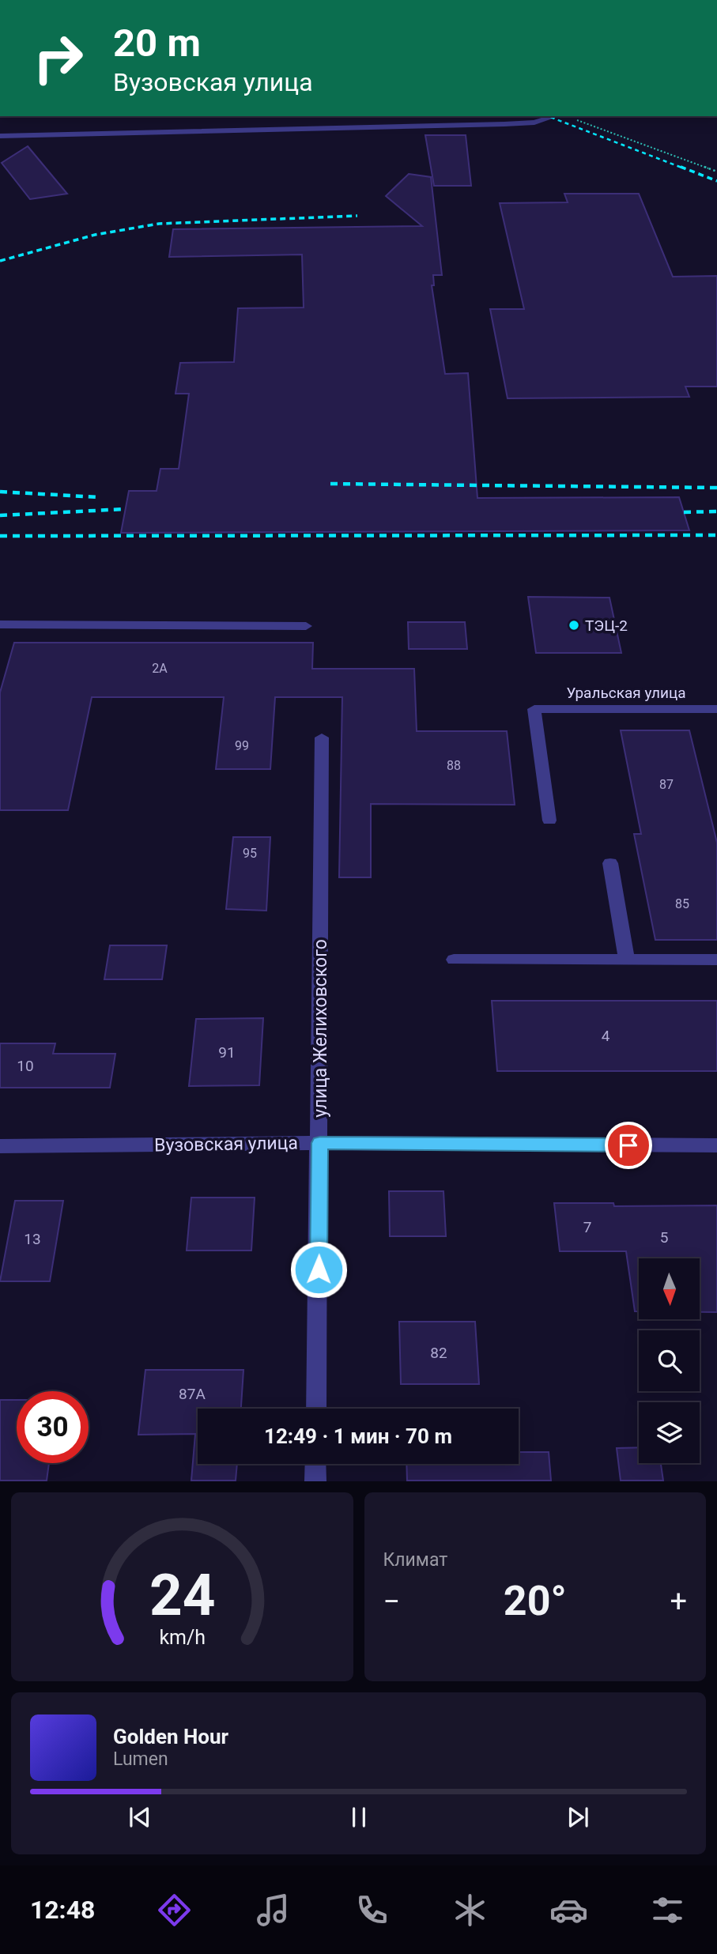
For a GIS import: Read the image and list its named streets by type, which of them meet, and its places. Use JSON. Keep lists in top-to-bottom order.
{
  "streets": {
    "street": ["Уральская улица", "улица Желиховского", "Вузовская улица"]
  },
  "crossings": [
    ["улица Желиховского", "Вузовская улица"]
  ],
  "places": ["ТЭЦ-2"],
  "house_numbers": [
    "2А",
    "99",
    "88",
    "87",
    "95",
    "85",
    "4",
    "91",
    "10",
    "7",
    "5",
    "13",
    "82",
    "87А"
  ],
  "north": "bottom",
  "page": {
    "turn": ["20 m", "Вузовская улица"],
    "limit": "30",
    "trip": "12:49 · 1 мин · 70 m",
    "tile": "Климат",
    "heat": ["−", "20°", "+"],
    "song": ["Golden Hour", "Lumen"],
    "tabs": "12:48",
    "gauge": ["24", "km/h"]
  }
}
